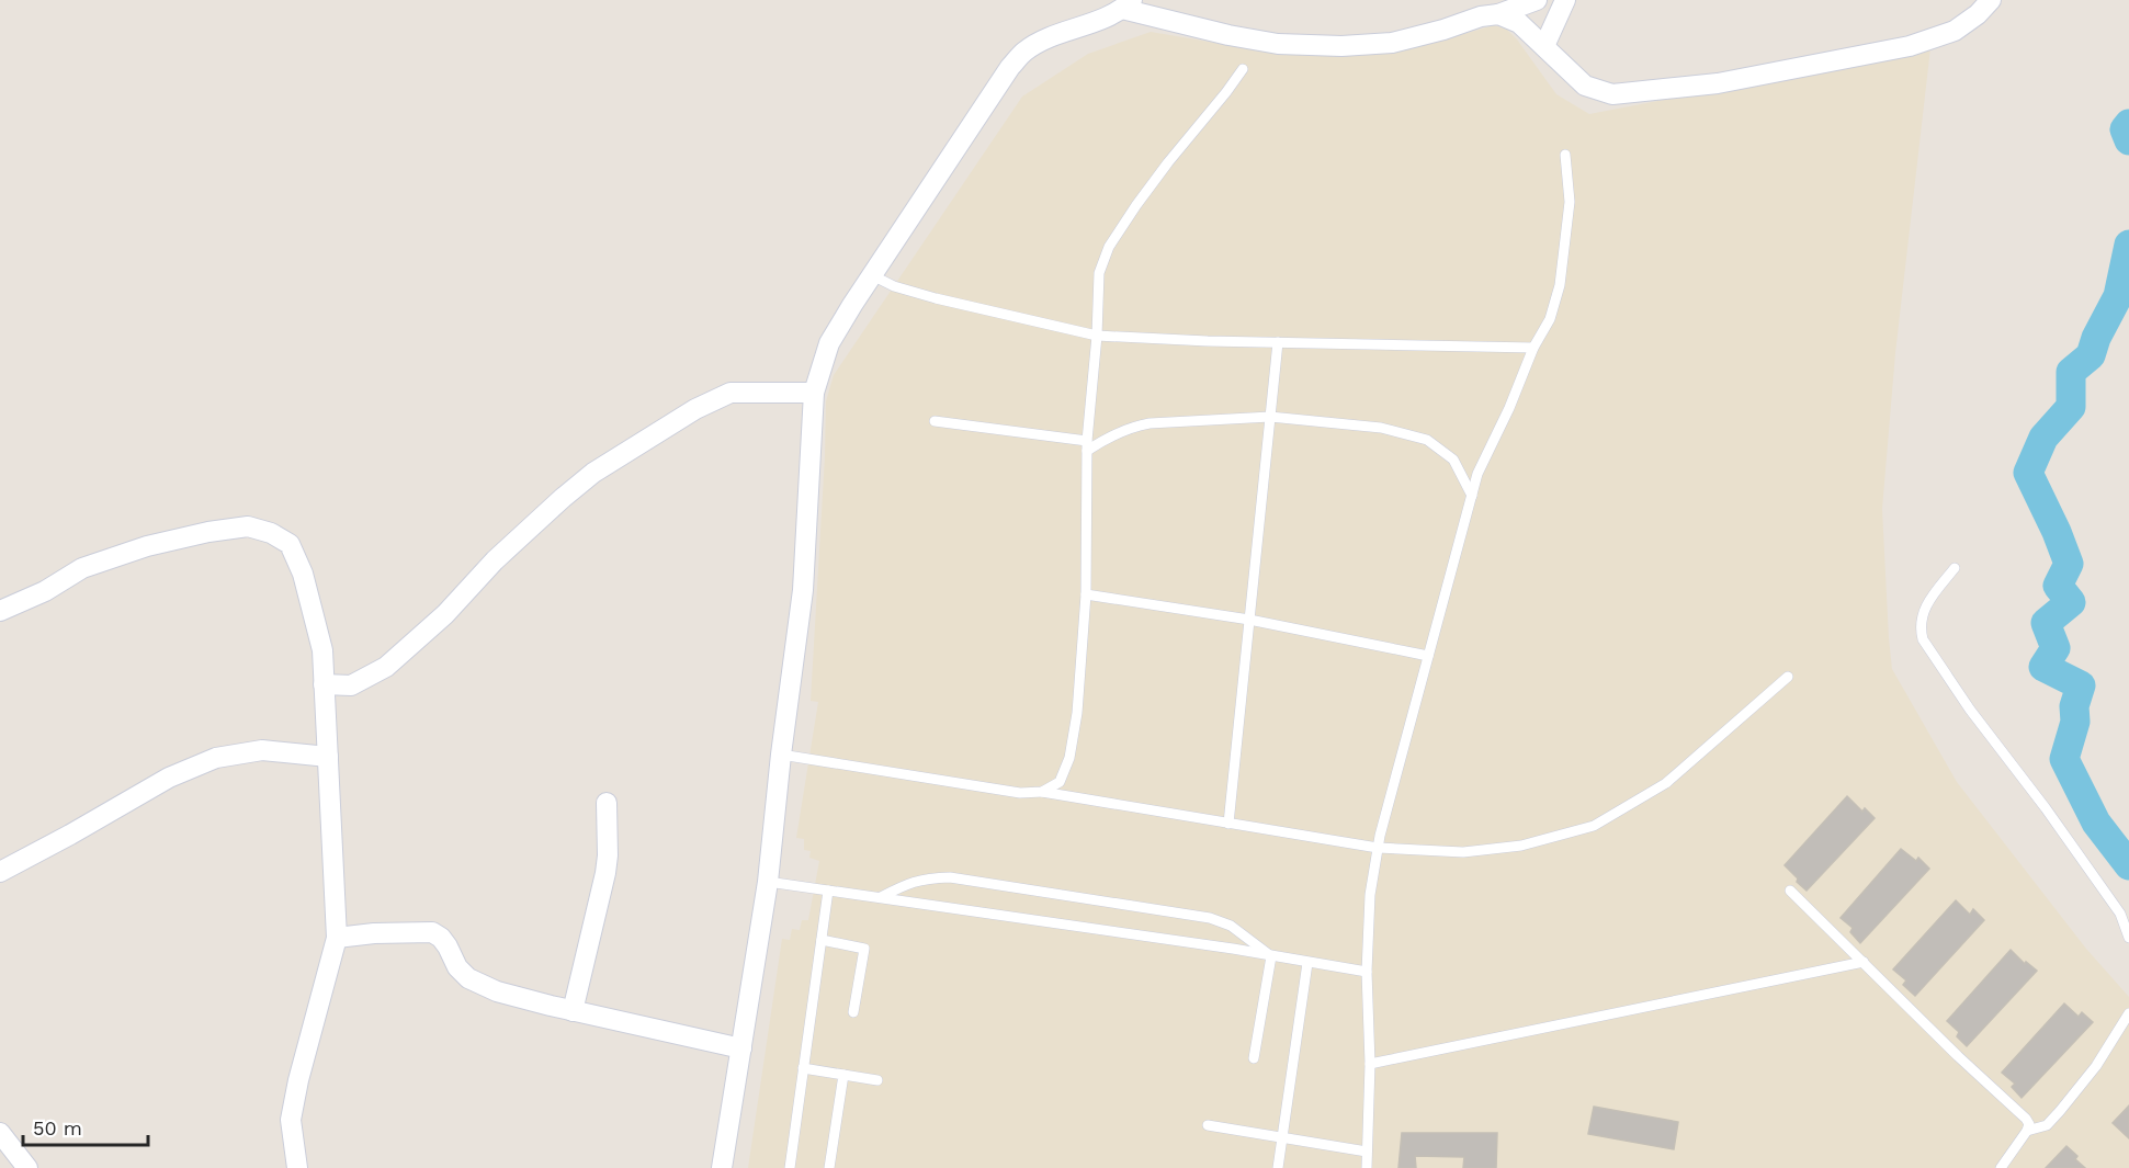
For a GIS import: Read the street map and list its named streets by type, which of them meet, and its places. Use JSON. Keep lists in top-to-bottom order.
{
  "scale_bar": "50 m"
}
